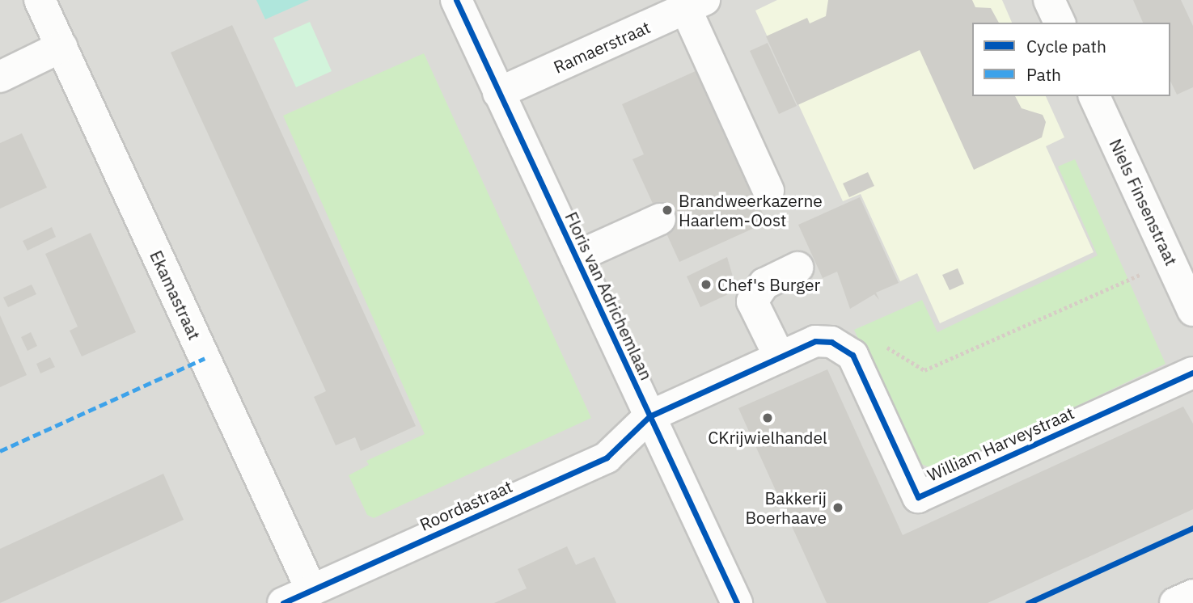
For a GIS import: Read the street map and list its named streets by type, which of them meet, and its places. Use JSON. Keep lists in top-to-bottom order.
{
  "streets": {
    "street": [
      "Ramaerstraat",
      "Niels Finsenstraat",
      "Ekamastraat",
      "Floris van Adrichemlaan",
      "William Harveystraat",
      "Roordastraat"
    ]
  },
  "crossings": [
    ["Ramaerstraat", "Floris van Adrichemlaan"],
    ["Ekamastraat", "Roordastraat"],
    ["Floris van Adrichemlaan", "William Harveystraat"],
    ["Floris van Adrichemlaan", "Roordastraat"],
    ["William Harveystraat", "Roordastraat"]
  ],
  "places": [
    "Brandweerkazerne Haarlem-Oost",
    "Chef's Burger",
    "CKrijwielhandel",
    "Bakkerij Boerhaave"
  ],
  "legend": ["Cycle path", "Path"]
}
